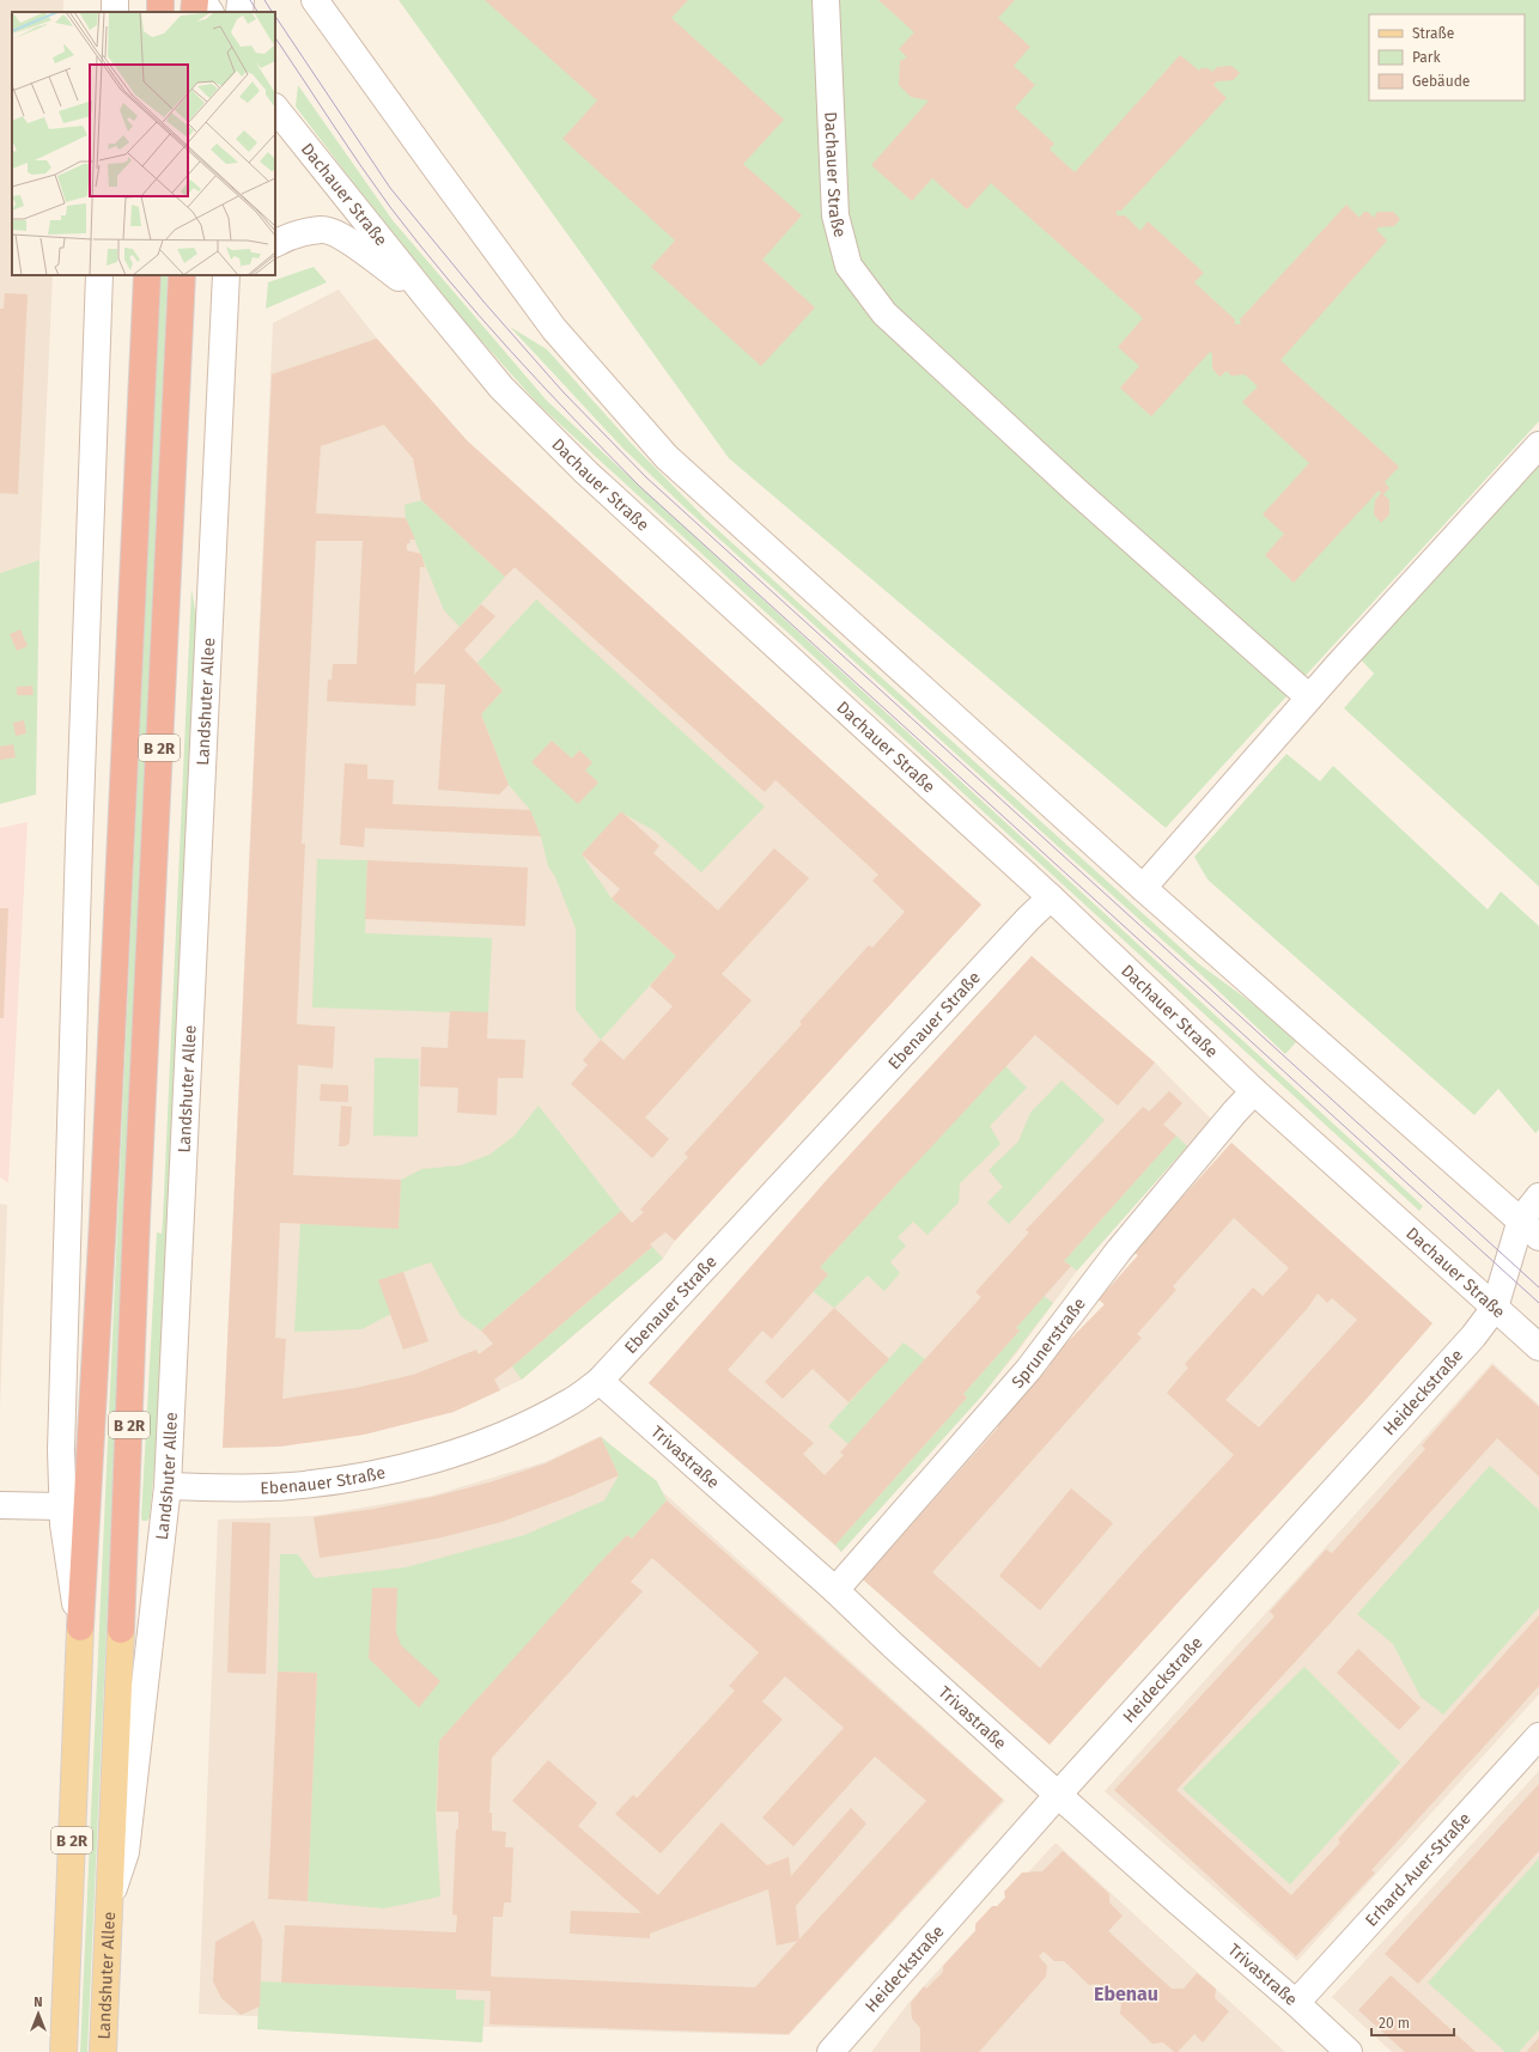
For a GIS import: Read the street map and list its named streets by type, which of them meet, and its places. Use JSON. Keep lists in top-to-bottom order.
{
  "streets": {
    "highway": ["Landshuter Allee", "B 2R"],
    "main road": [
      "Dachauer Straße",
      "Ebenauer Straße",
      "Sprunerstraße",
      "Heideckstraße",
      "Trivastraße",
      "Erhard-Auer-Straße"
    ]
  },
  "crossings": [
    ["Dachauer Straße", "Ebenauer Straße"],
    ["Dachauer Straße", "Sprunerstraße"],
    ["Dachauer Straße", "Heideckstraße"],
    ["Landshuter Allee", "Ebenauer Straße"],
    ["Ebenauer Straße", "Trivastraße"],
    ["Sprunerstraße", "Trivastraße"],
    ["Heideckstraße", "Trivastraße"],
    ["Trivastraße", "Erhard-Auer-Straße"]
  ],
  "districts": ["Ebenau"],
  "legend": ["Straße", "Park", "Gebäude"],
  "scale_bar": "20 m",
  "north": "top"
}
